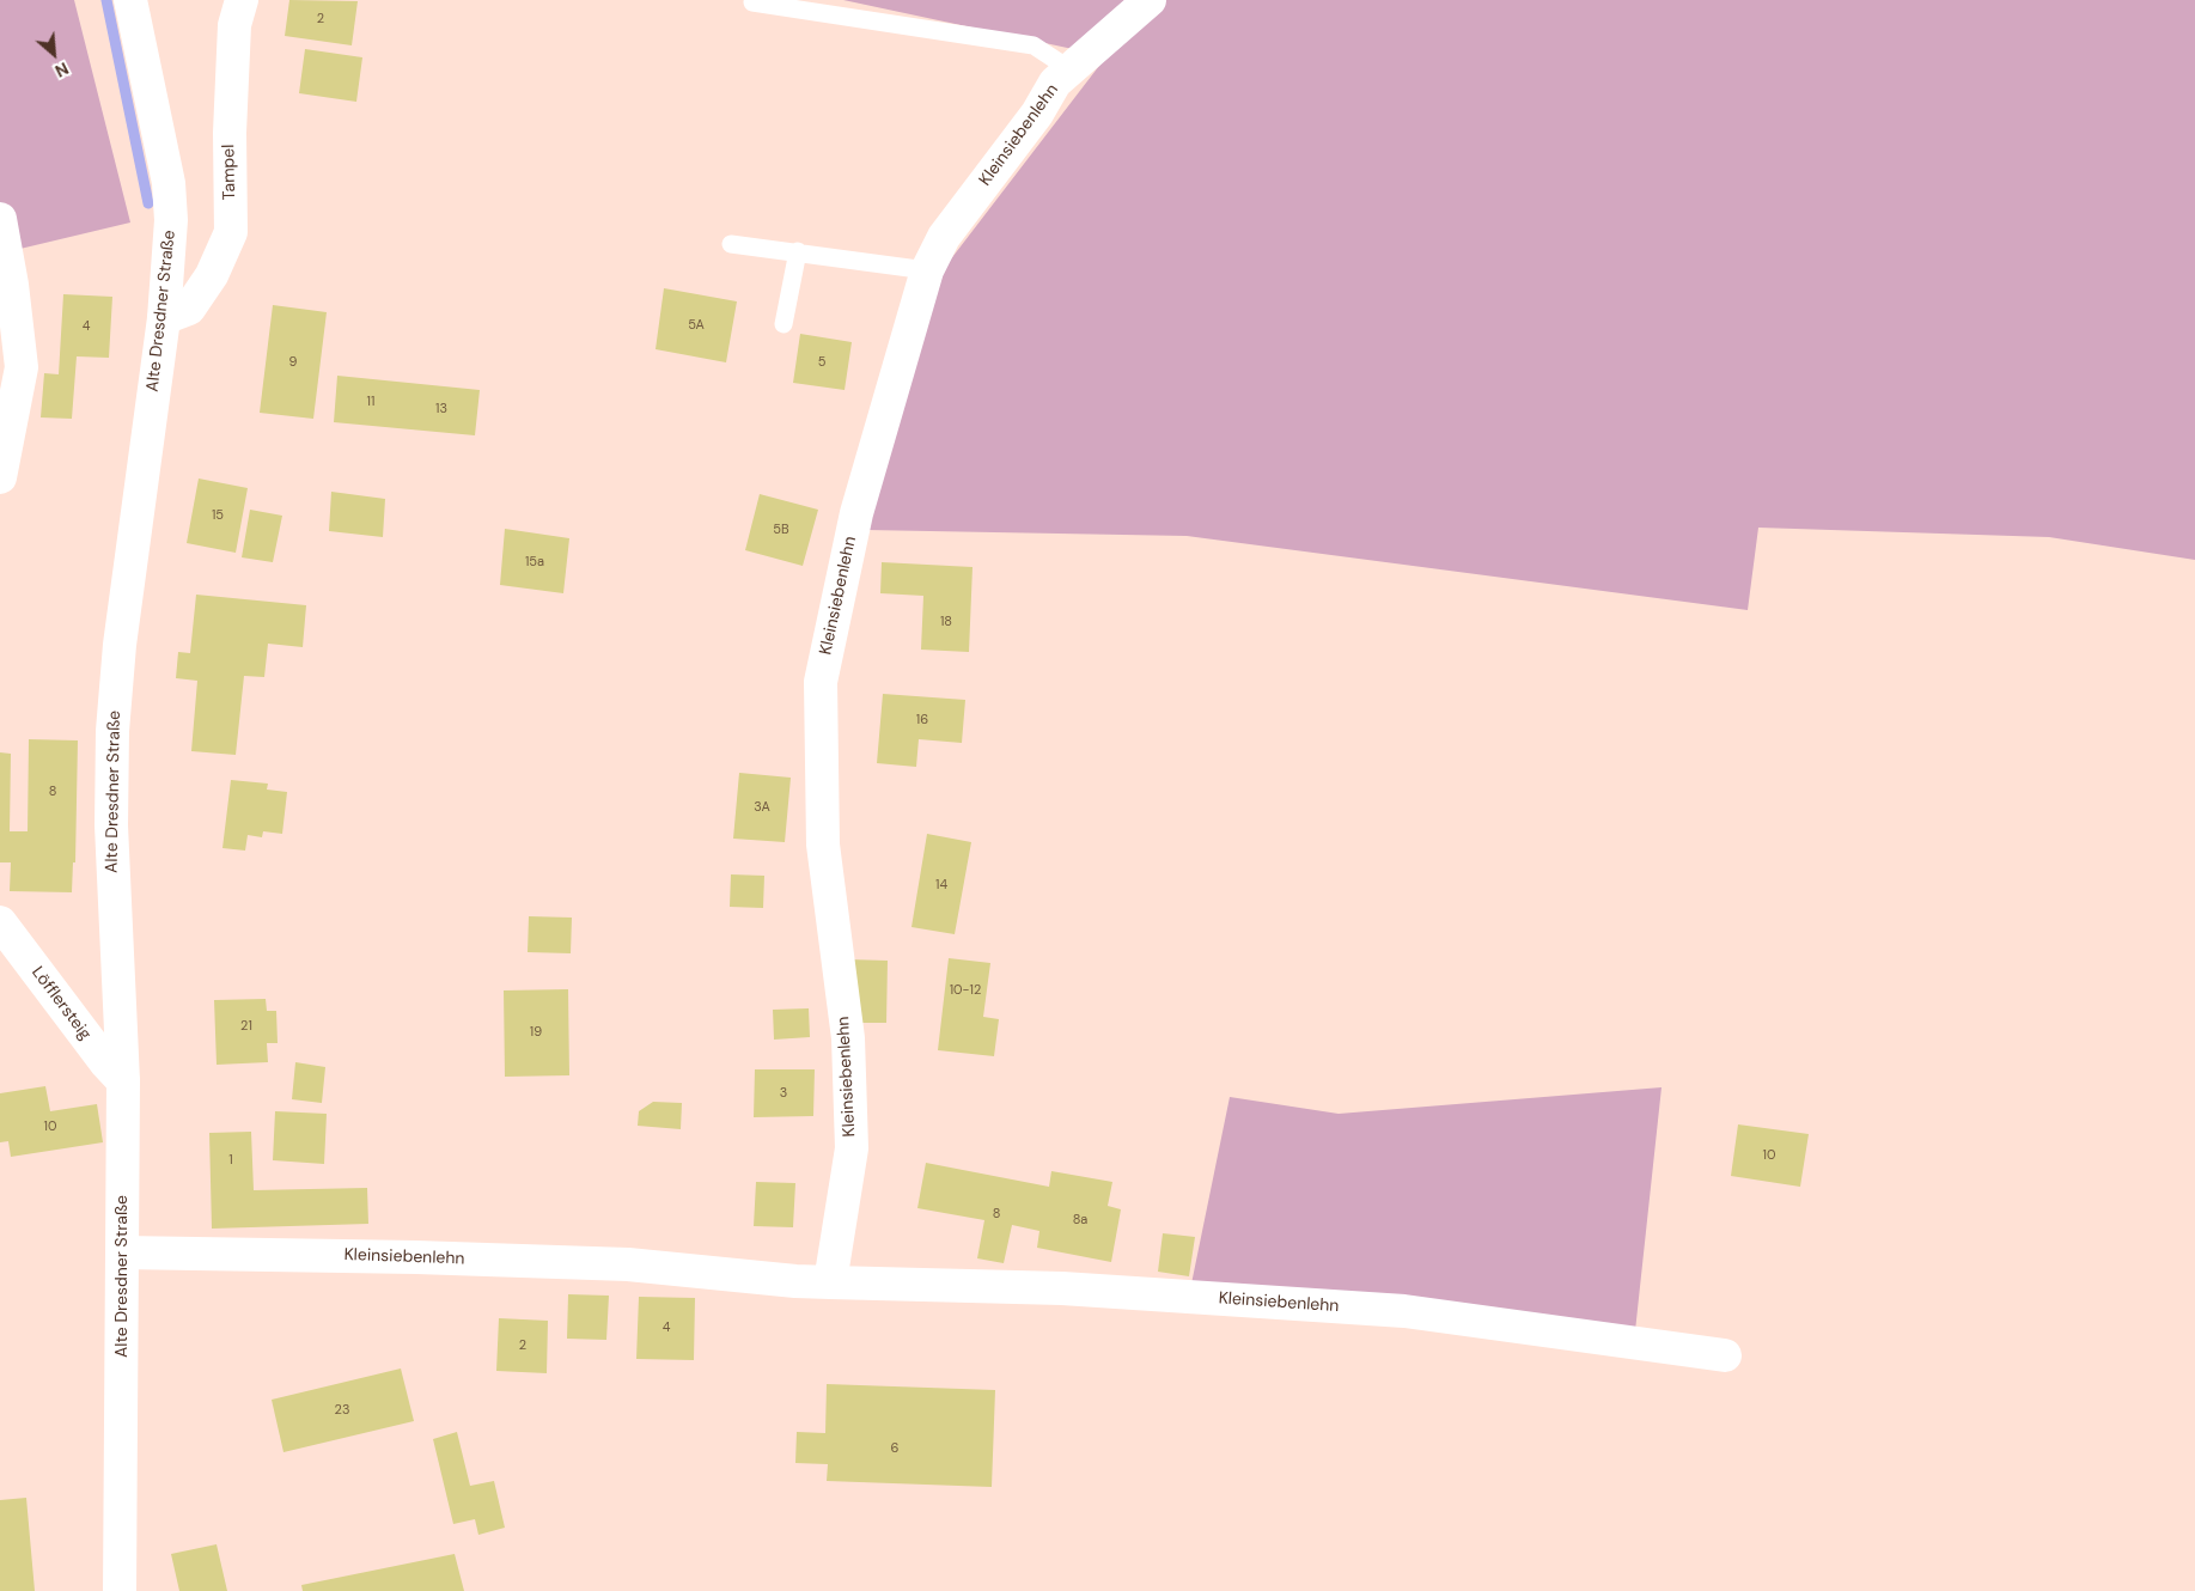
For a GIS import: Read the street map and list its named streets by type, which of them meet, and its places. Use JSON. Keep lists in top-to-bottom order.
{
  "streets": {
    "street": [
      "Kleinsiebenlehn",
      "Tampel",
      "Alte Dresdner Straße",
      "Löfflersteig"
    ]
  },
  "crossings": [
    ["Kleinsiebenlehn", "Alte Dresdner Straße"],
    ["Tampel", "Alte Dresdner Straße"],
    ["Alte Dresdner Straße", "Löfflersteig"]
  ],
  "house_numbers": [
    "2",
    "5A",
    "4",
    "9",
    "5",
    "11",
    "13",
    "15",
    "5B",
    "15a",
    "18",
    "16",
    "8",
    "3A",
    "14",
    "10-12",
    "21",
    "19",
    "3",
    "10",
    "10",
    "1",
    "8",
    "8a",
    "4",
    "2",
    "23",
    "6"
  ],
  "north": "bottom right"
}
